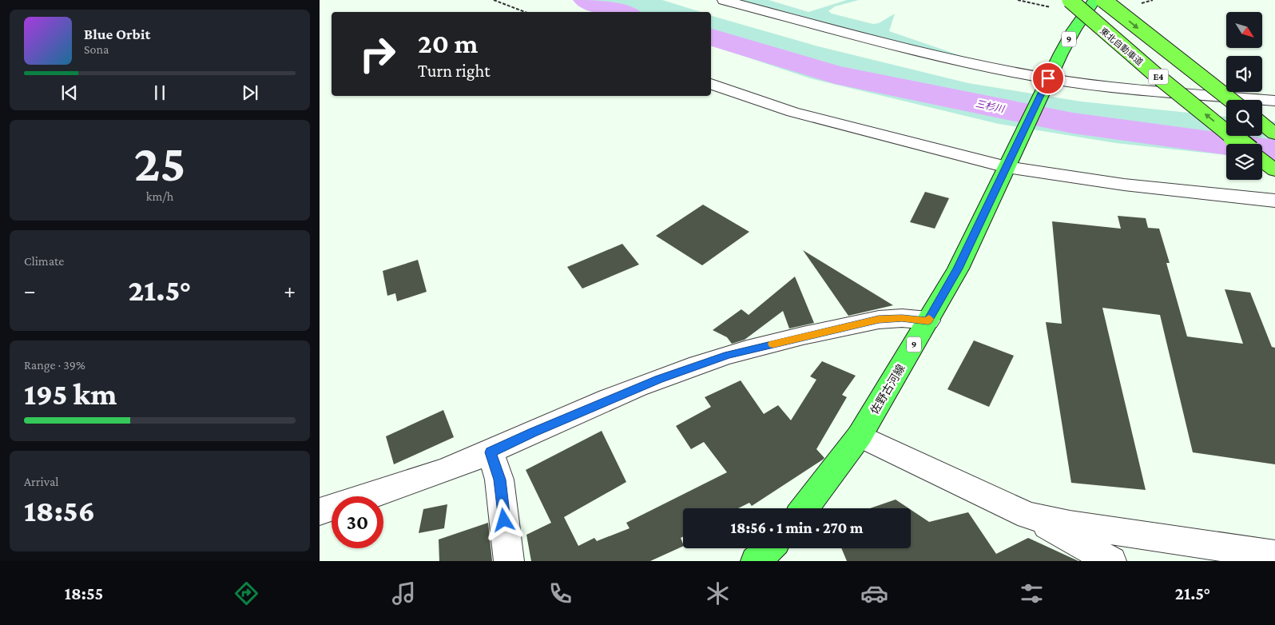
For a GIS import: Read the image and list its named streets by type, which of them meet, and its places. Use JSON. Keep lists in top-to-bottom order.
{
  "streets": {
    "highway": ["東北自動車道", "E4"],
    "main road": ["9", "佐野古河線"]
  },
  "water": ["三杉川"],
  "north": "bottom right",
  "page": {
    "turn": ["20 m", "Turn right"],
    "song": ["Blue Orbit", "Sona"],
    "tile": [
      ["25", "km/h"],
      "Climate",
      ["Range · 39%", "195 km"],
      ["Arrival", "18:56"]
    ],
    "heat": ["−", "21.5°", "+"],
    "limit": "30",
    "trip": "18:56 · 1 min · 270 m",
    "tabs": ["18:55", "21.5°"]
  }
}
